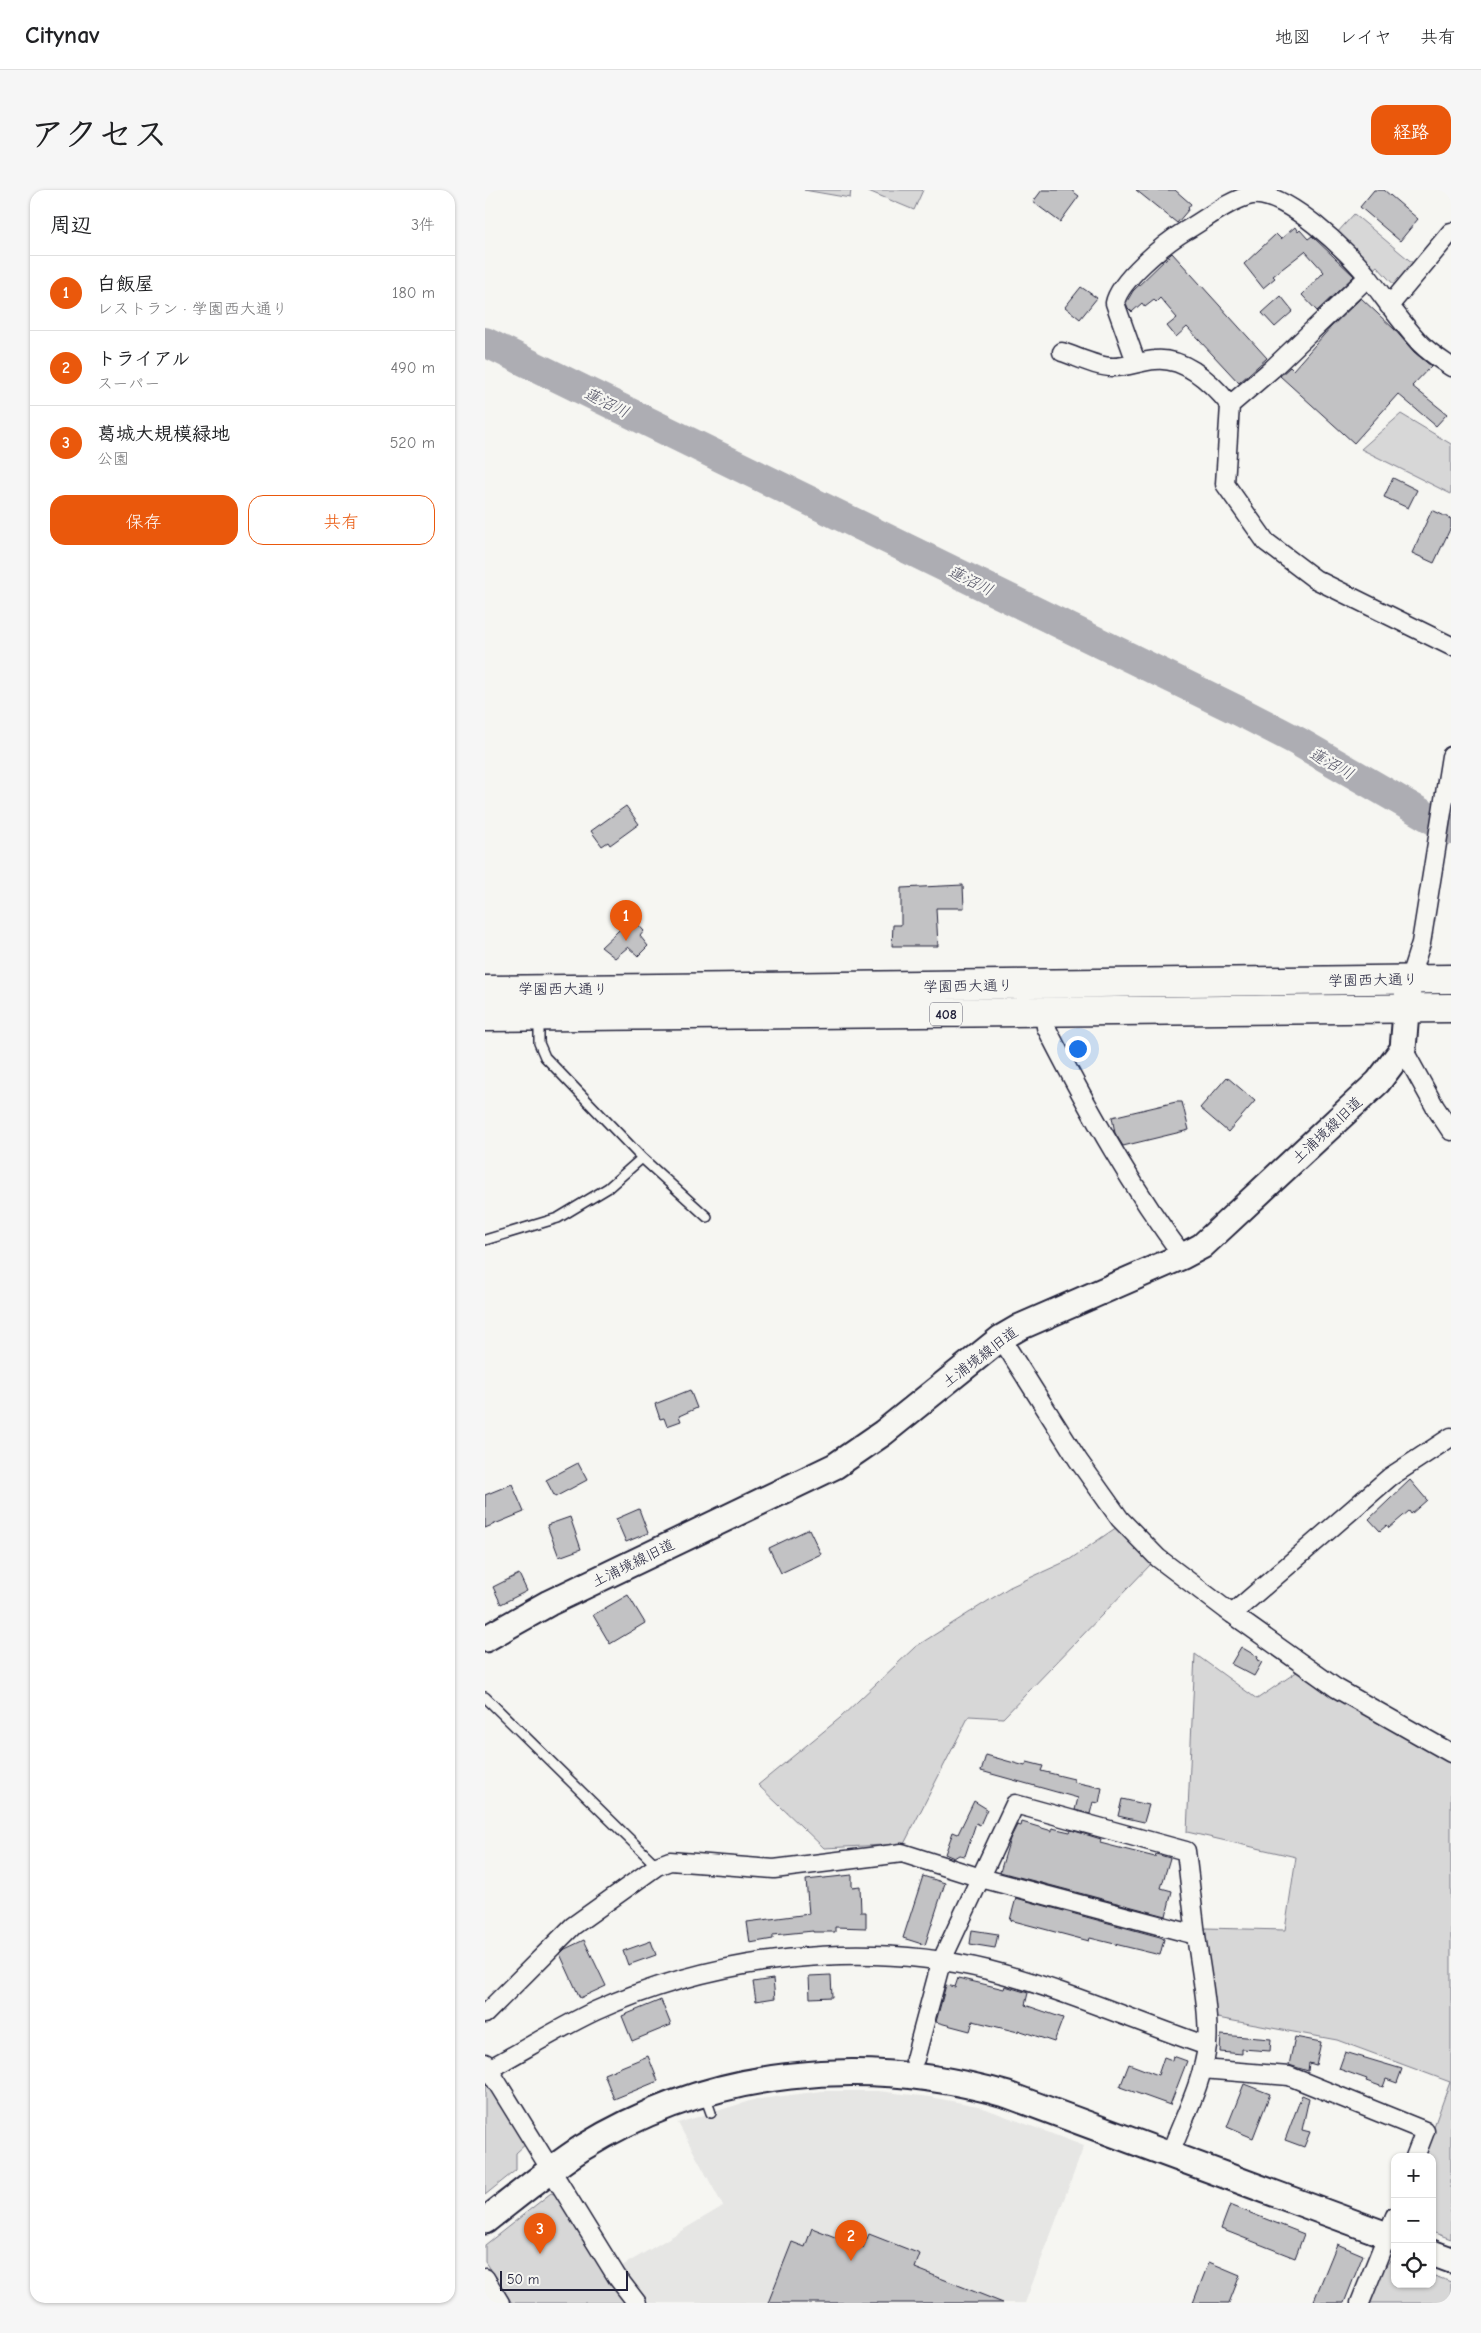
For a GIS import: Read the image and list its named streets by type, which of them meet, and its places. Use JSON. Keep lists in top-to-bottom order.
{
  "streets": {
    "highway": ["学園西大通り", "408"],
    "street": ["土浦境線旧道"]
  },
  "water": ["蓮沼川"],
  "scale_bar": "50 m",
  "page": {
    "header": "Citynav",
    "nav": ["地図", "レイヤ", "共有"],
    "title": "アクセス",
    "buttons": [
      "経路",
      ["保存", "共有"]
    ],
    "heading": ["周辺", "3件"],
    "list": [
      {
        "mark": "1",
        "name": "白飯屋",
        "note": "レストラン · 学園西大通り",
        "value": "180 m"
      },
      {
        "mark": "2",
        "name": "トライアル",
        "note": "スーパー",
        "value": "490 m"
      },
      {
        "mark": "3",
        "name": "葛城大規模緑地",
        "note": "公園",
        "value": "520 m"
      }
    ],
    "pins": ["1", "3", "2"],
    "map_buttons": ["+", "−"],
    "scale": "50 m"
  }
}
